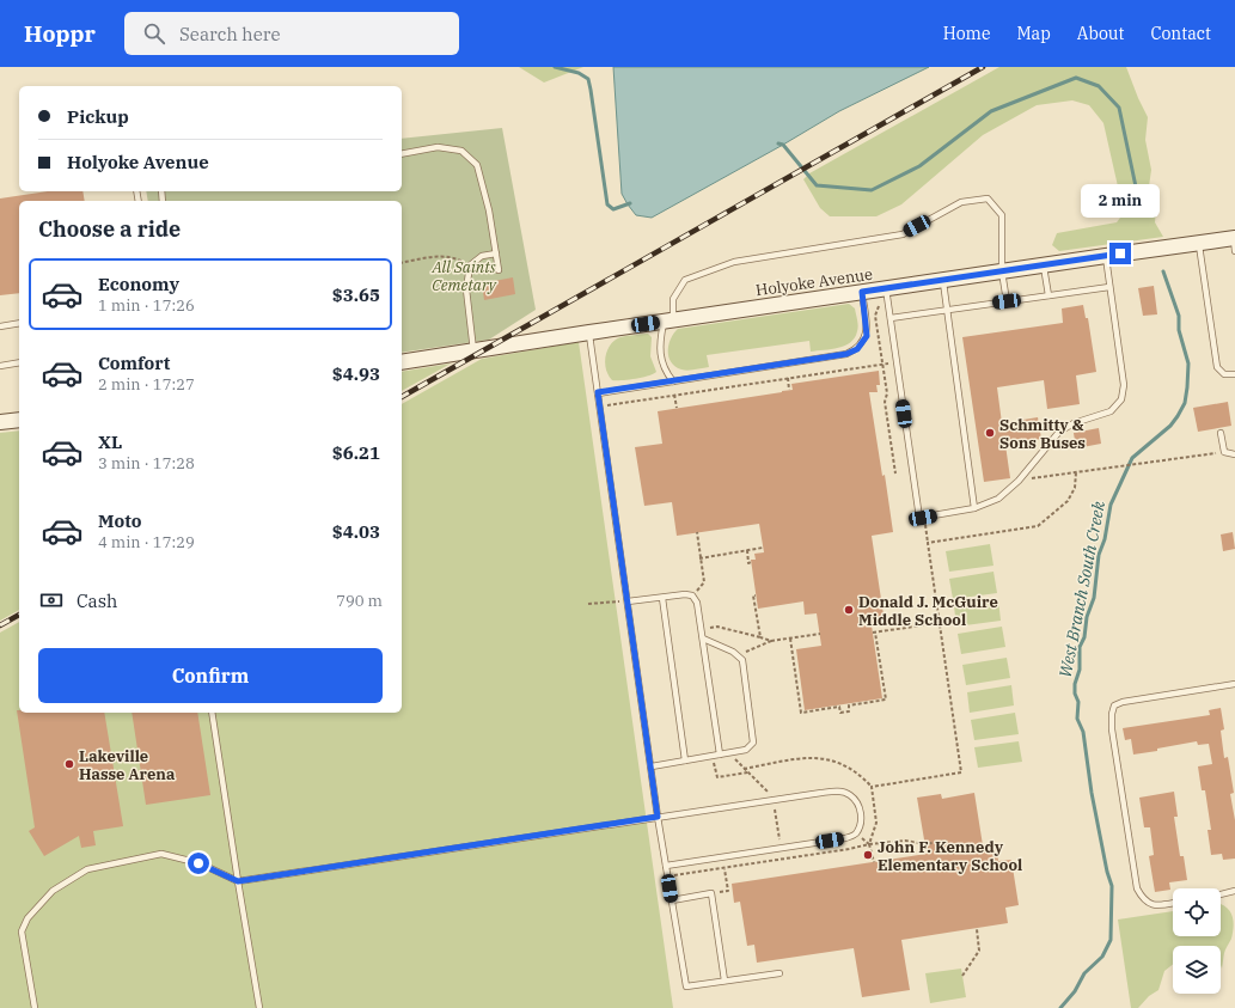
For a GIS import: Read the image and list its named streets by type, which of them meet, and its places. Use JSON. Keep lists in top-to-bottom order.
{
  "streets": {
    "street": ["Holyoke Avenue"]
  },
  "water": ["West Branch South Creek"],
  "parks": ["All Saints Cemetary"],
  "places": [
    "Schmitty & Sons Buses",
    "Donald J. McGuire Middle School",
    "Lakeville Hasse Arena",
    "John F. Kennedy Elementary School"
  ],
  "page": {
    "header": "Hoppr",
    "search": "Search here",
    "nav": [
      "Home",
      "Map",
      "About",
      "Contact"
    ],
    "banner": ["Pickup", "Holyoke Avenue"],
    "bubble": "2 min",
    "heading": "Choose a ride",
    "list": [
      {
        "name": "Economy",
        "note": "1 min · 17:26",
        "value": "$3.65"
      },
      {
        "name": "Comfort",
        "note": "2 min · 17:27",
        "value": "$4.93"
      },
      {
        "name": "XL",
        "note": "3 min · 17:28",
        "value": "$6.21"
      },
      {
        "name": "Moto",
        "note": "4 min · 17:29",
        "value": "$4.03"
      }
    ],
    "pay": ["Cash", "790 m"],
    "buttons": "Confirm"
  }
}
